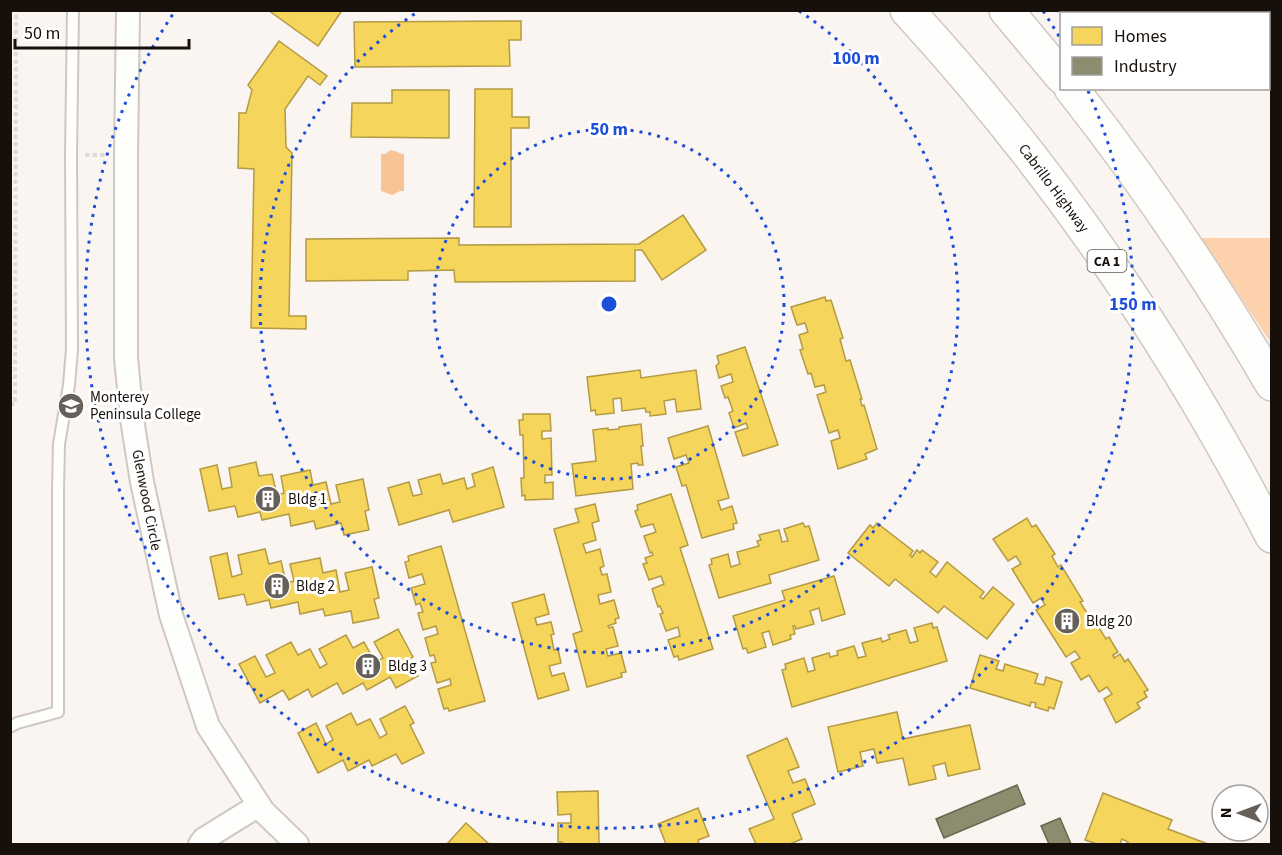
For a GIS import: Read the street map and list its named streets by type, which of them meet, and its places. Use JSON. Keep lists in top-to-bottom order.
{
  "streets": {
    "highway": ["Cabrillo Highway", "CA 1"],
    "street": ["Glenwood Circle"]
  },
  "places": {
    "school or university": ["Monterey Peninsula College"],
    "building": [
      "Bldg 1",
      "Bldg 2",
      "Bldg 20",
      "Bldg 3"
    ]
  },
  "legend": ["Homes", "Industry"],
  "scale_bar": "50 m",
  "north": "left",
  "rings": ["100 m", "50 m", "150 m"]
}
